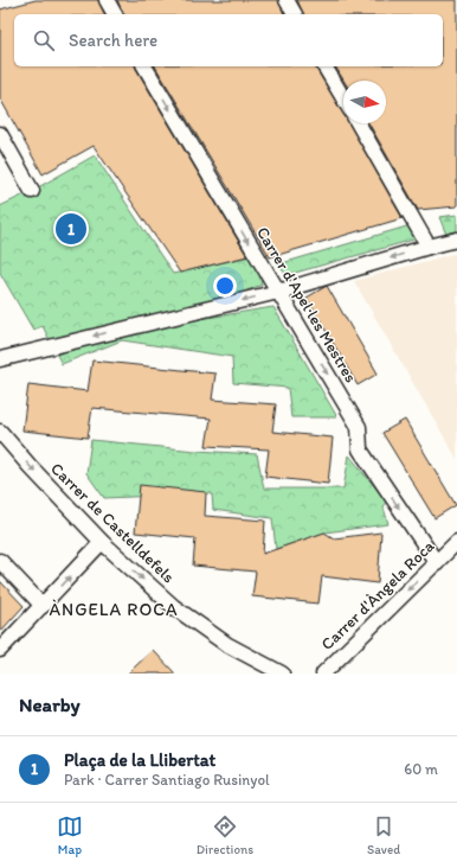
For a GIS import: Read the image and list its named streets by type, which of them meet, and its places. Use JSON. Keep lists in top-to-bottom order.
{
  "streets": {
    "street": ["Carrer d'Apel·les Mestres", "Carrer de Castelldefels", "Carrer d'Àngela Roca"]
  },
  "crossings": [
    ["Carrer d'Apel·les Mestres", "Carrer d'Àngela Roca"]
  ],
  "one_way": ["Carrer d'Apel·les Mestres", "Carrer de Castelldefels", "Carrer d'Àngela Roca"],
  "districts": ["ÀNGELA ROCA"],
  "north": "right",
  "page": {
    "search": "Search here",
    "pins": "1",
    "heading": "Nearby",
    "list": [
      {
        "mark": "1",
        "name": "Plaça de la Llibertat",
        "note": "Park · Carrer Santiago Rusinyol",
        "value": "60 m"
      }
    ],
    "nav": ["Map", "Directions", "Saved"]
  }
}
